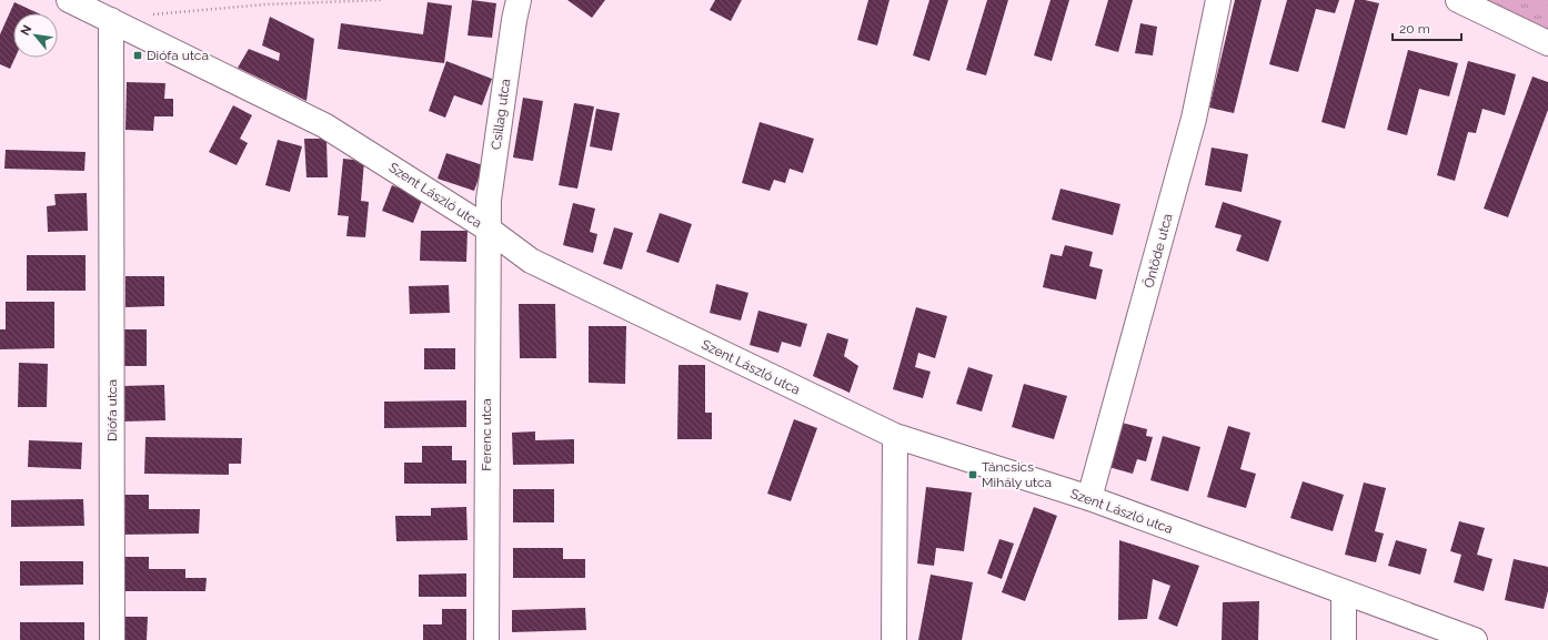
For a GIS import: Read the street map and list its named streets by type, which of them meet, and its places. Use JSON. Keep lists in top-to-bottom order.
{
  "streets": {
    "street": [
      "Csillag utca",
      "Szent László utca",
      "Öntöde utca",
      "Diófa utca",
      "Ferenc utca"
    ]
  },
  "crossings": [
    ["Csillag utca", "Szent László utca"],
    ["Csillag utca", "Ferenc utca"],
    ["Szent László utca", "Öntöde utca"],
    ["Szent László utca", "Diófa utca"],
    ["Szent László utca", "Ferenc utca"]
  ],
  "places": {
    "transit": ["Diófa utca", "Táncsics Mihály utca"]
  },
  "scale_bar": "20 m",
  "north": "top left"
}
